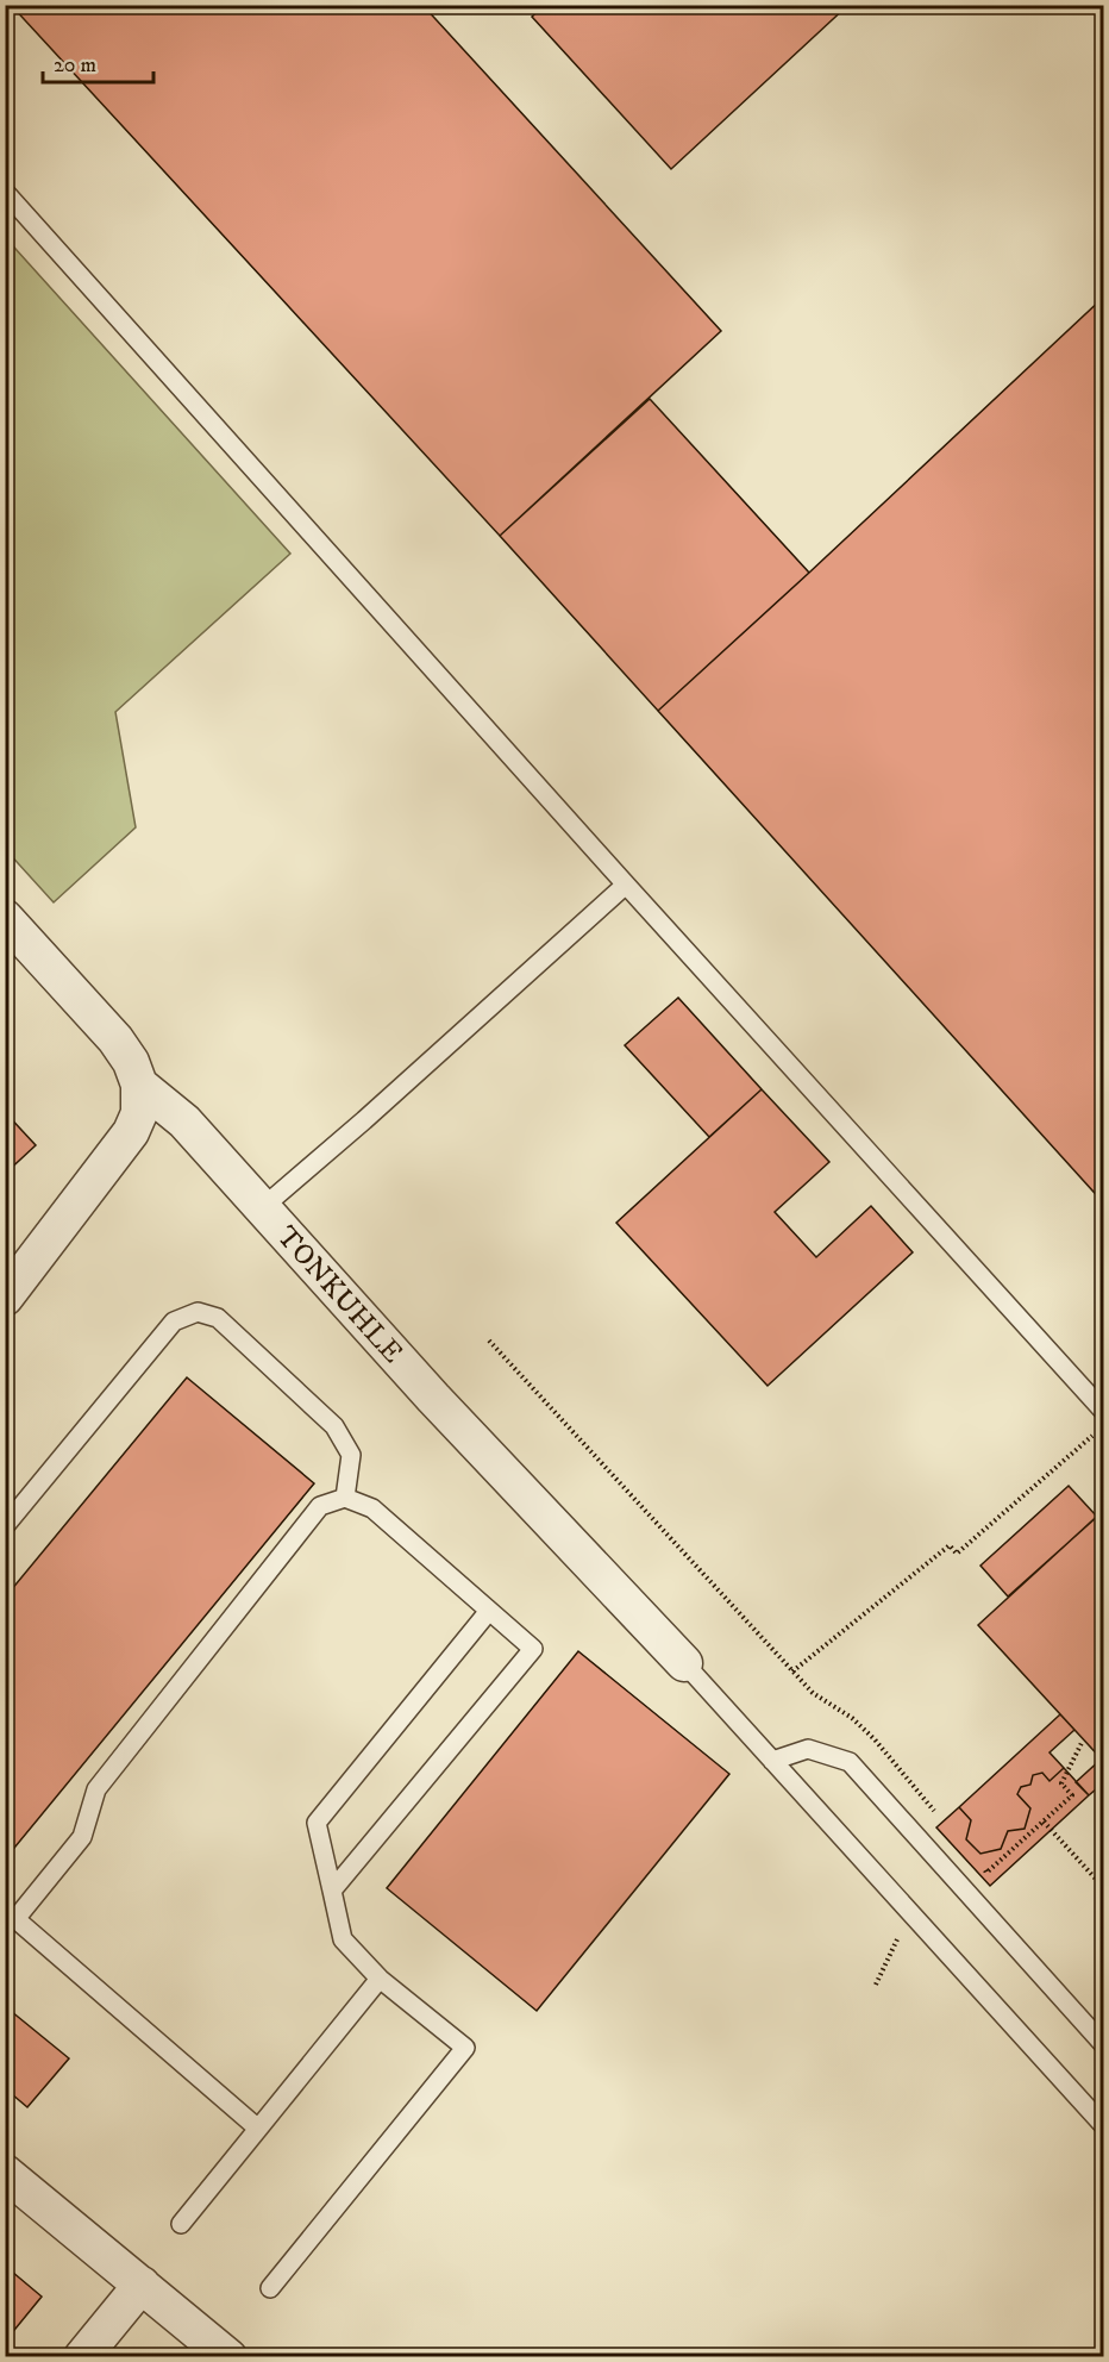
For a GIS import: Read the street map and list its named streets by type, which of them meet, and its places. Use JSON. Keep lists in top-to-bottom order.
{
  "streets": {
    "street": ["TONKUHLE"]
  },
  "scale_bar": "20 m"
}
